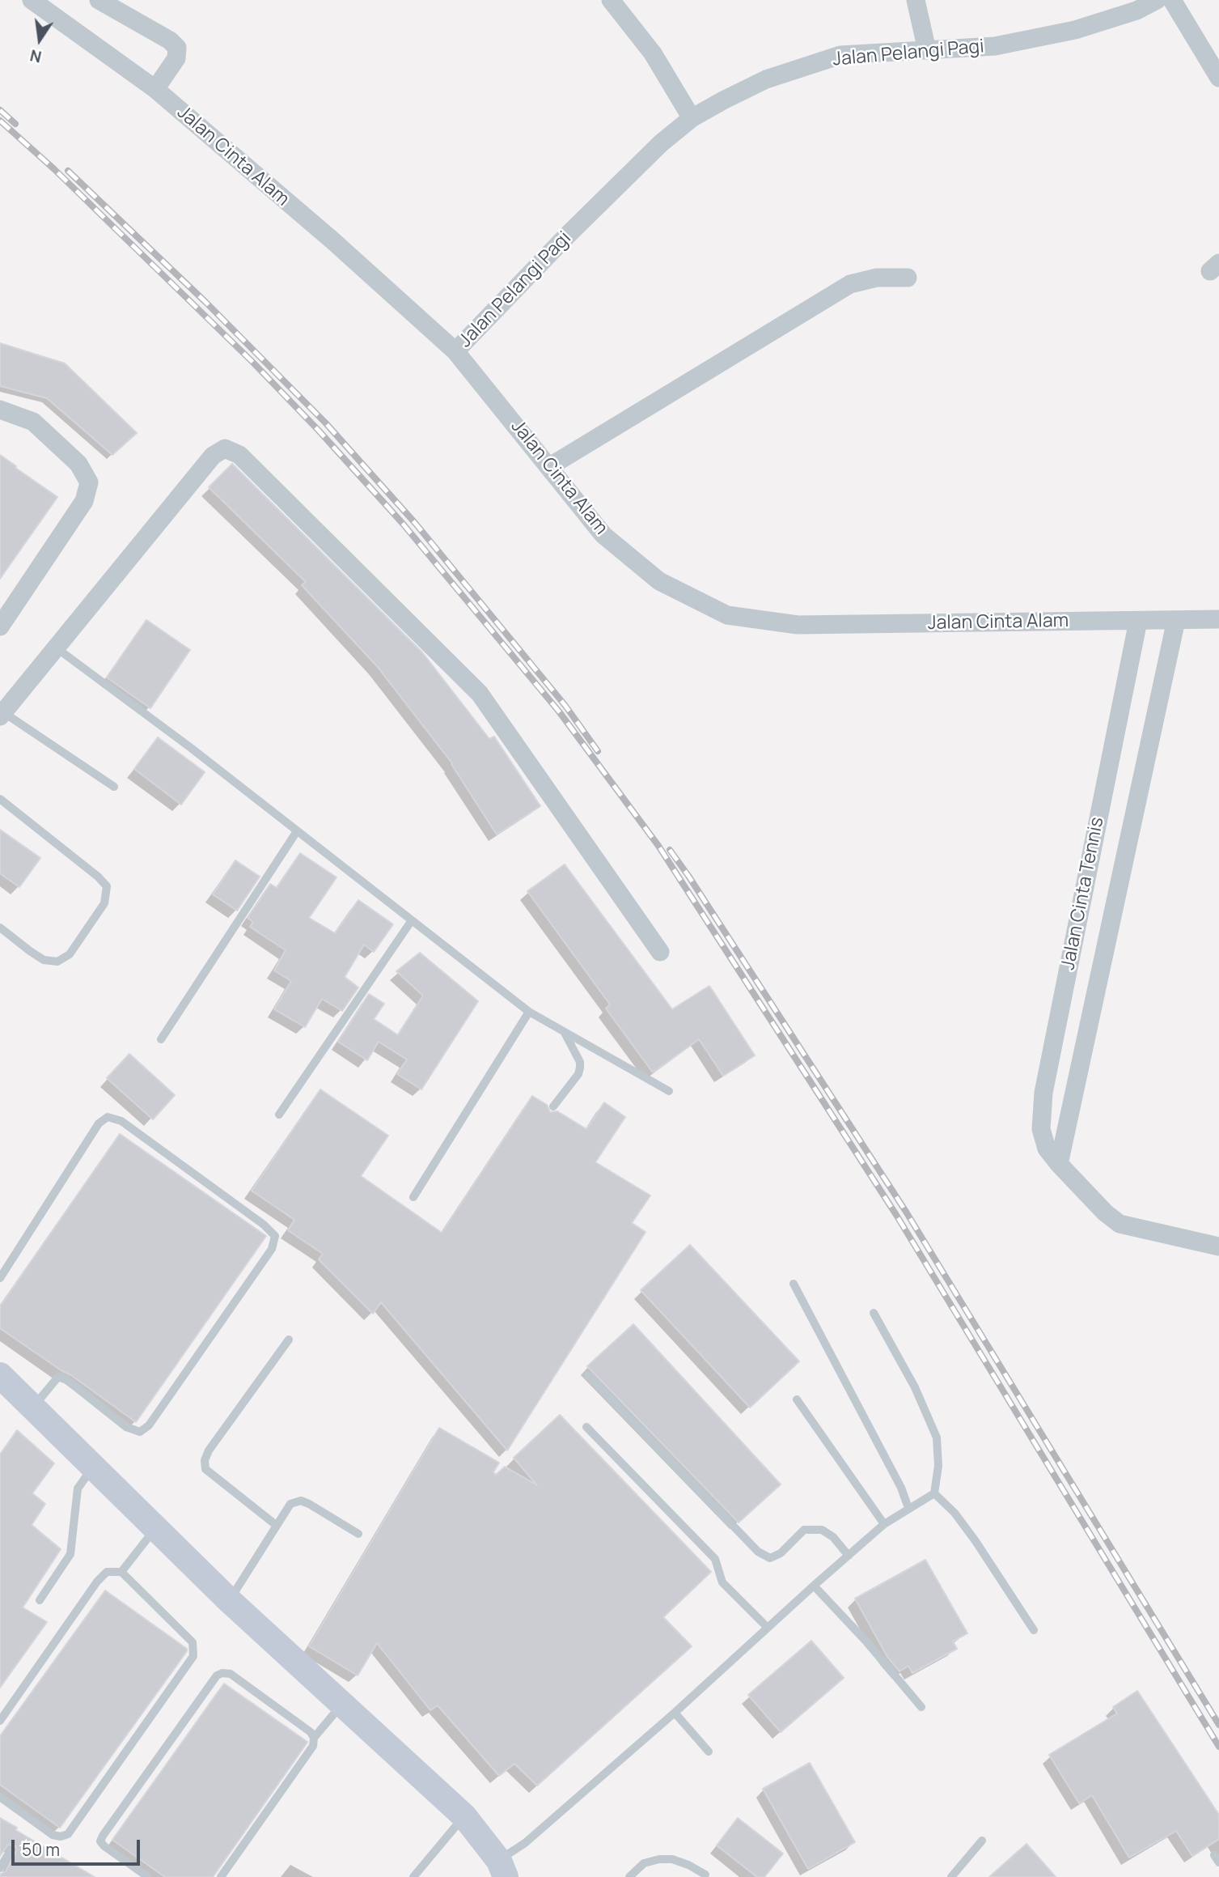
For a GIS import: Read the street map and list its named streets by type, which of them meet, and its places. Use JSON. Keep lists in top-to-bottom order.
{
  "streets": {
    "street": ["Jalan Pelangi Pagi", "Jalan Cinta Alam", "Jalan Cinta Tennis"]
  },
  "crossings": [
    ["Jalan Pelangi Pagi", "Jalan Cinta Alam"],
    ["Jalan Cinta Alam", "Jalan Cinta Tennis"]
  ],
  "scale_bar": "50 m",
  "north": "bottom"
}
